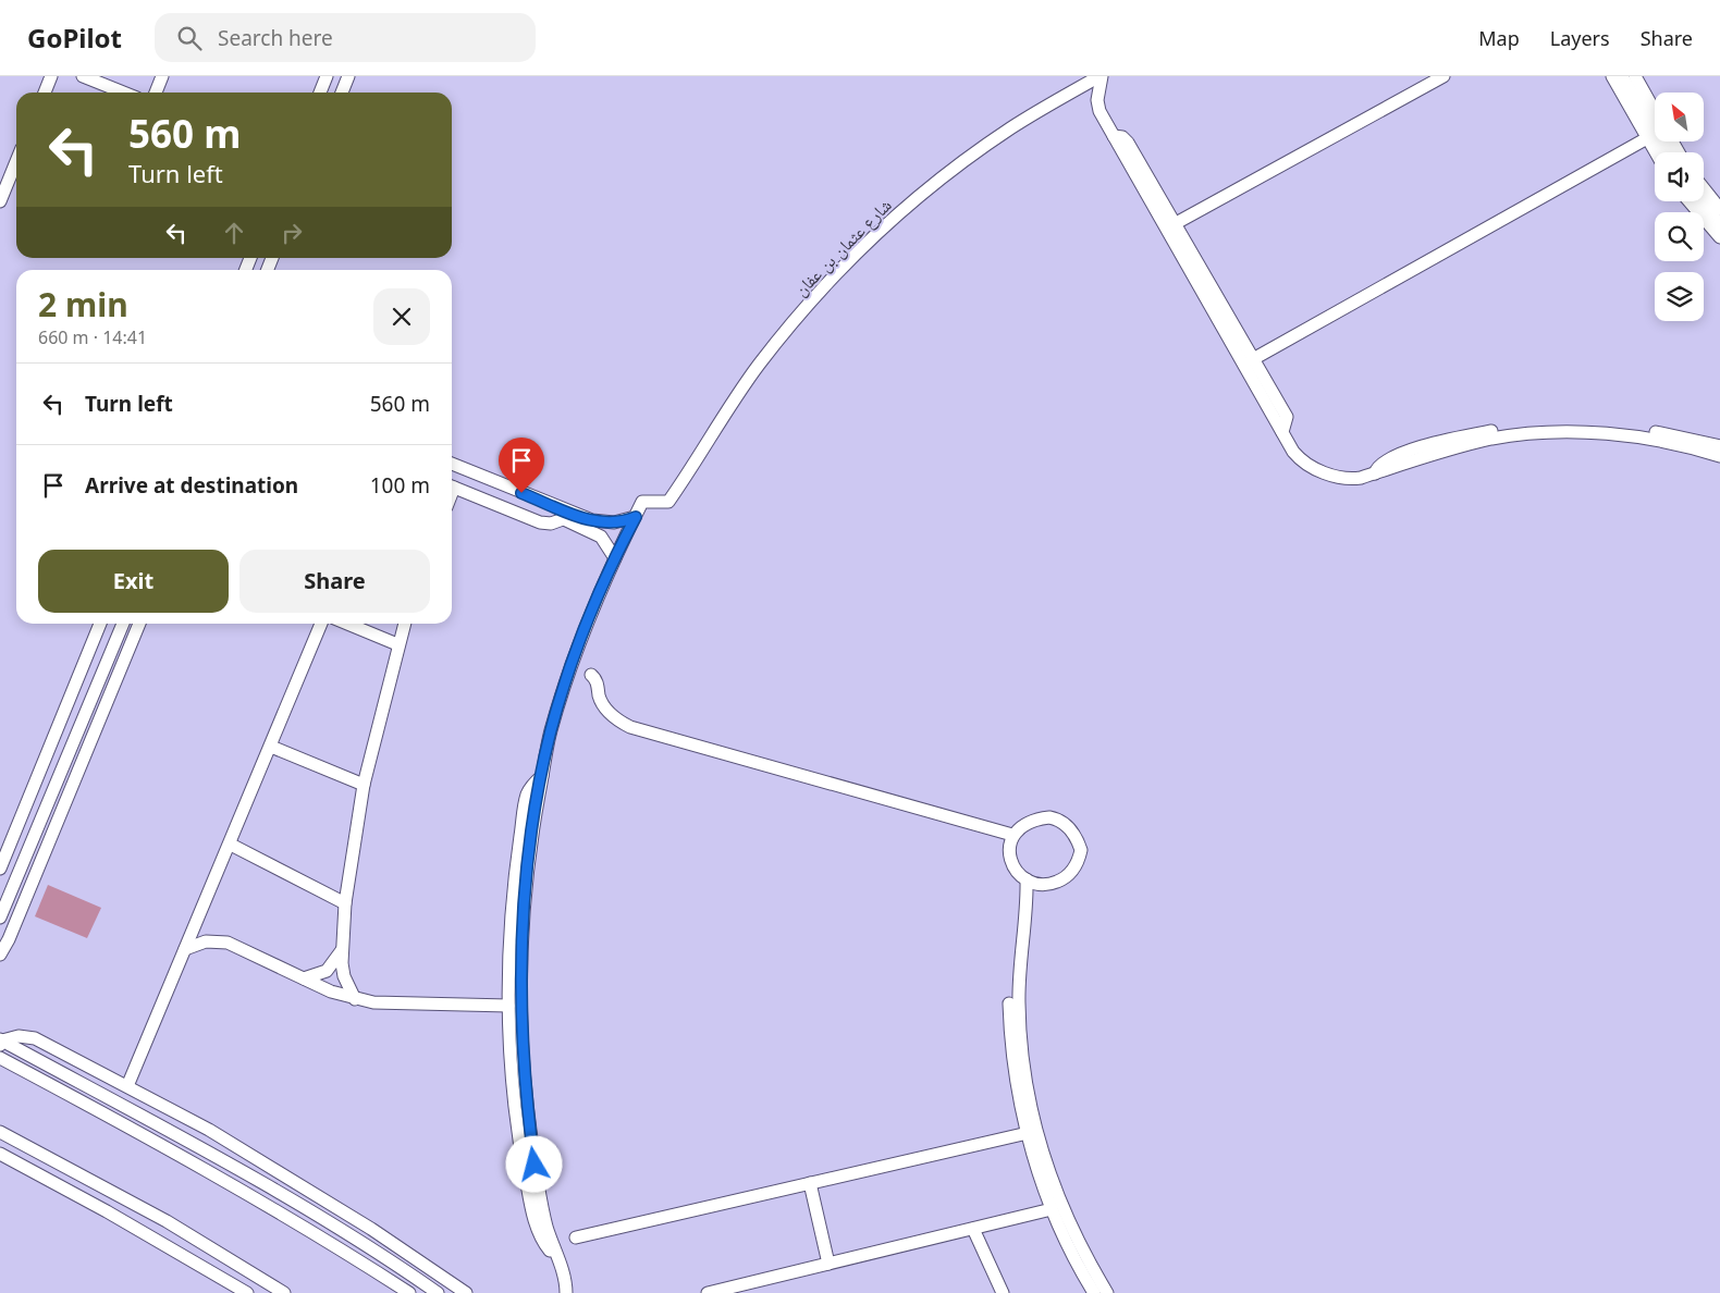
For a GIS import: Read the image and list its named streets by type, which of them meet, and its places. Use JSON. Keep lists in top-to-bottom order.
{
  "streets": {
    "street": ["شارع عثمان بن عفان"]
  },
  "north": "top left",
  "page": {
    "header": "GoPilot",
    "search": "Search here",
    "nav": ["Map", "Layers", "Share"],
    "turn": ["560 m", "Turn left"],
    "heading": ["2 min", "660 m · 14:41"],
    "list": [
      {
        "name": "Turn left",
        "value": "560 m"
      },
      {
        "name": "Arrive at destination",
        "value": "100 m"
      }
    ],
    "buttons": ["Exit", "Share"]
  }
}
